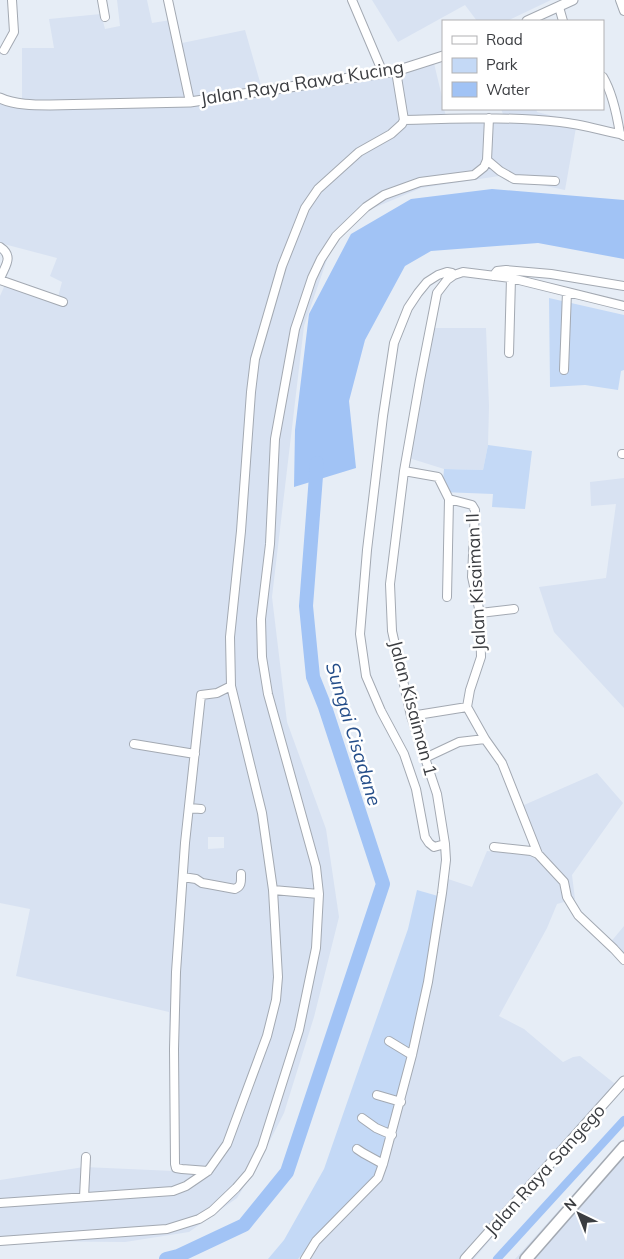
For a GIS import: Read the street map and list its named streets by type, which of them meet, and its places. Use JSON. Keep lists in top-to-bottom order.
{
  "streets": {
    "street": [
      "Jalan Raya Rawa Kucing",
      "Jalan Kisaiman II",
      "Jalan Kisaiman 1",
      "Jalan Raya Sangego"
    ]
  },
  "crossings": [
    ["Jalan Kisaiman II", "Jalan Kisaiman 1"]
  ],
  "water": ["Sungai Cisadane"],
  "legend": ["Road", "Park", "Water"],
  "north": "top left"
}
